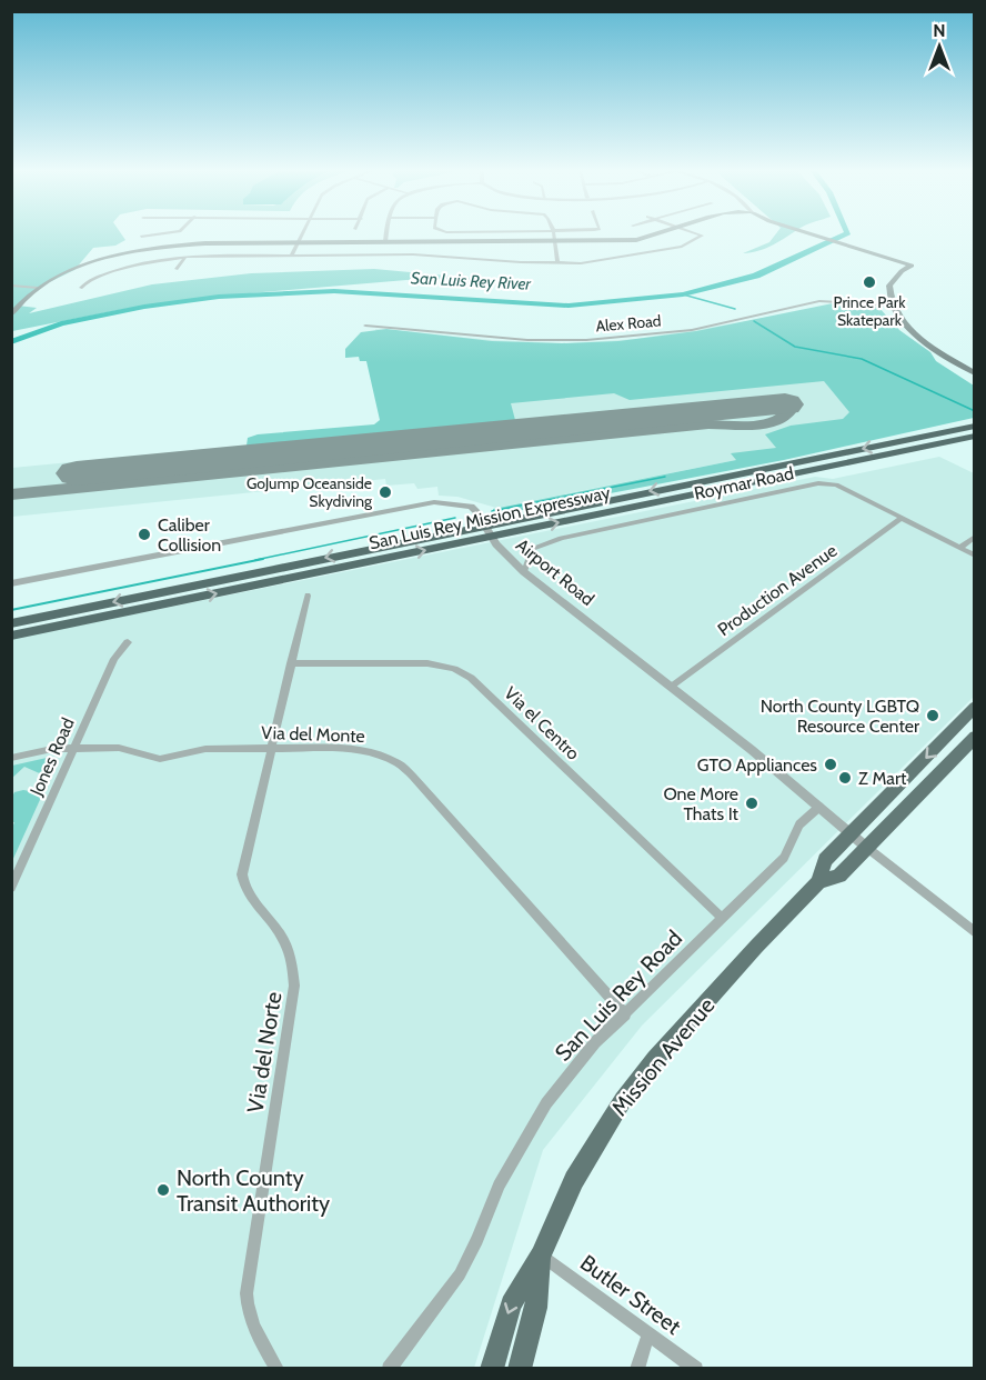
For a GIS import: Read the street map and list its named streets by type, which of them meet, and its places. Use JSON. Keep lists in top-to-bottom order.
{
  "streets": {
    "highway": ["San Luis Rey Mission Expressway"],
    "main road": ["Mission Avenue"],
    "street": [
      "Alex Road",
      "Roymar Road",
      "Airport Road",
      "Production Avenue",
      "Via el Centro",
      "Via del Monte",
      "Jones Road",
      "San Luis Rey Road",
      "Via del Norte",
      "Butler Street"
    ]
  },
  "crossings": [
    ["Roymar Road", "Airport Road"],
    ["Roymar Road", "Production Avenue"],
    ["San Luis Rey Mission Expressway", "Airport Road"],
    ["Airport Road", "Production Avenue"],
    ["Airport Road", "San Luis Rey Road"],
    ["Airport Road", "Mission Avenue"],
    ["Via el Centro", "San Luis Rey Road"],
    ["Via el Centro", "Via del Norte"],
    ["Via del Monte", "Jones Road"],
    ["Via del Monte", "San Luis Rey Road"],
    ["Via del Monte", "Via del Norte"],
    ["Mission Avenue", "Butler Street"]
  ],
  "water": ["San Luis Rey River"],
  "places": [
    "Prince Park Skatepark",
    "GoJump Oceanside Skydiving",
    "Caliber Collision",
    "North County LGBTQ Resource Center",
    "GTO Appliances",
    "Z Mart",
    "One More Thats It",
    "North County Transit Authority"
  ],
  "north": "top"
}
